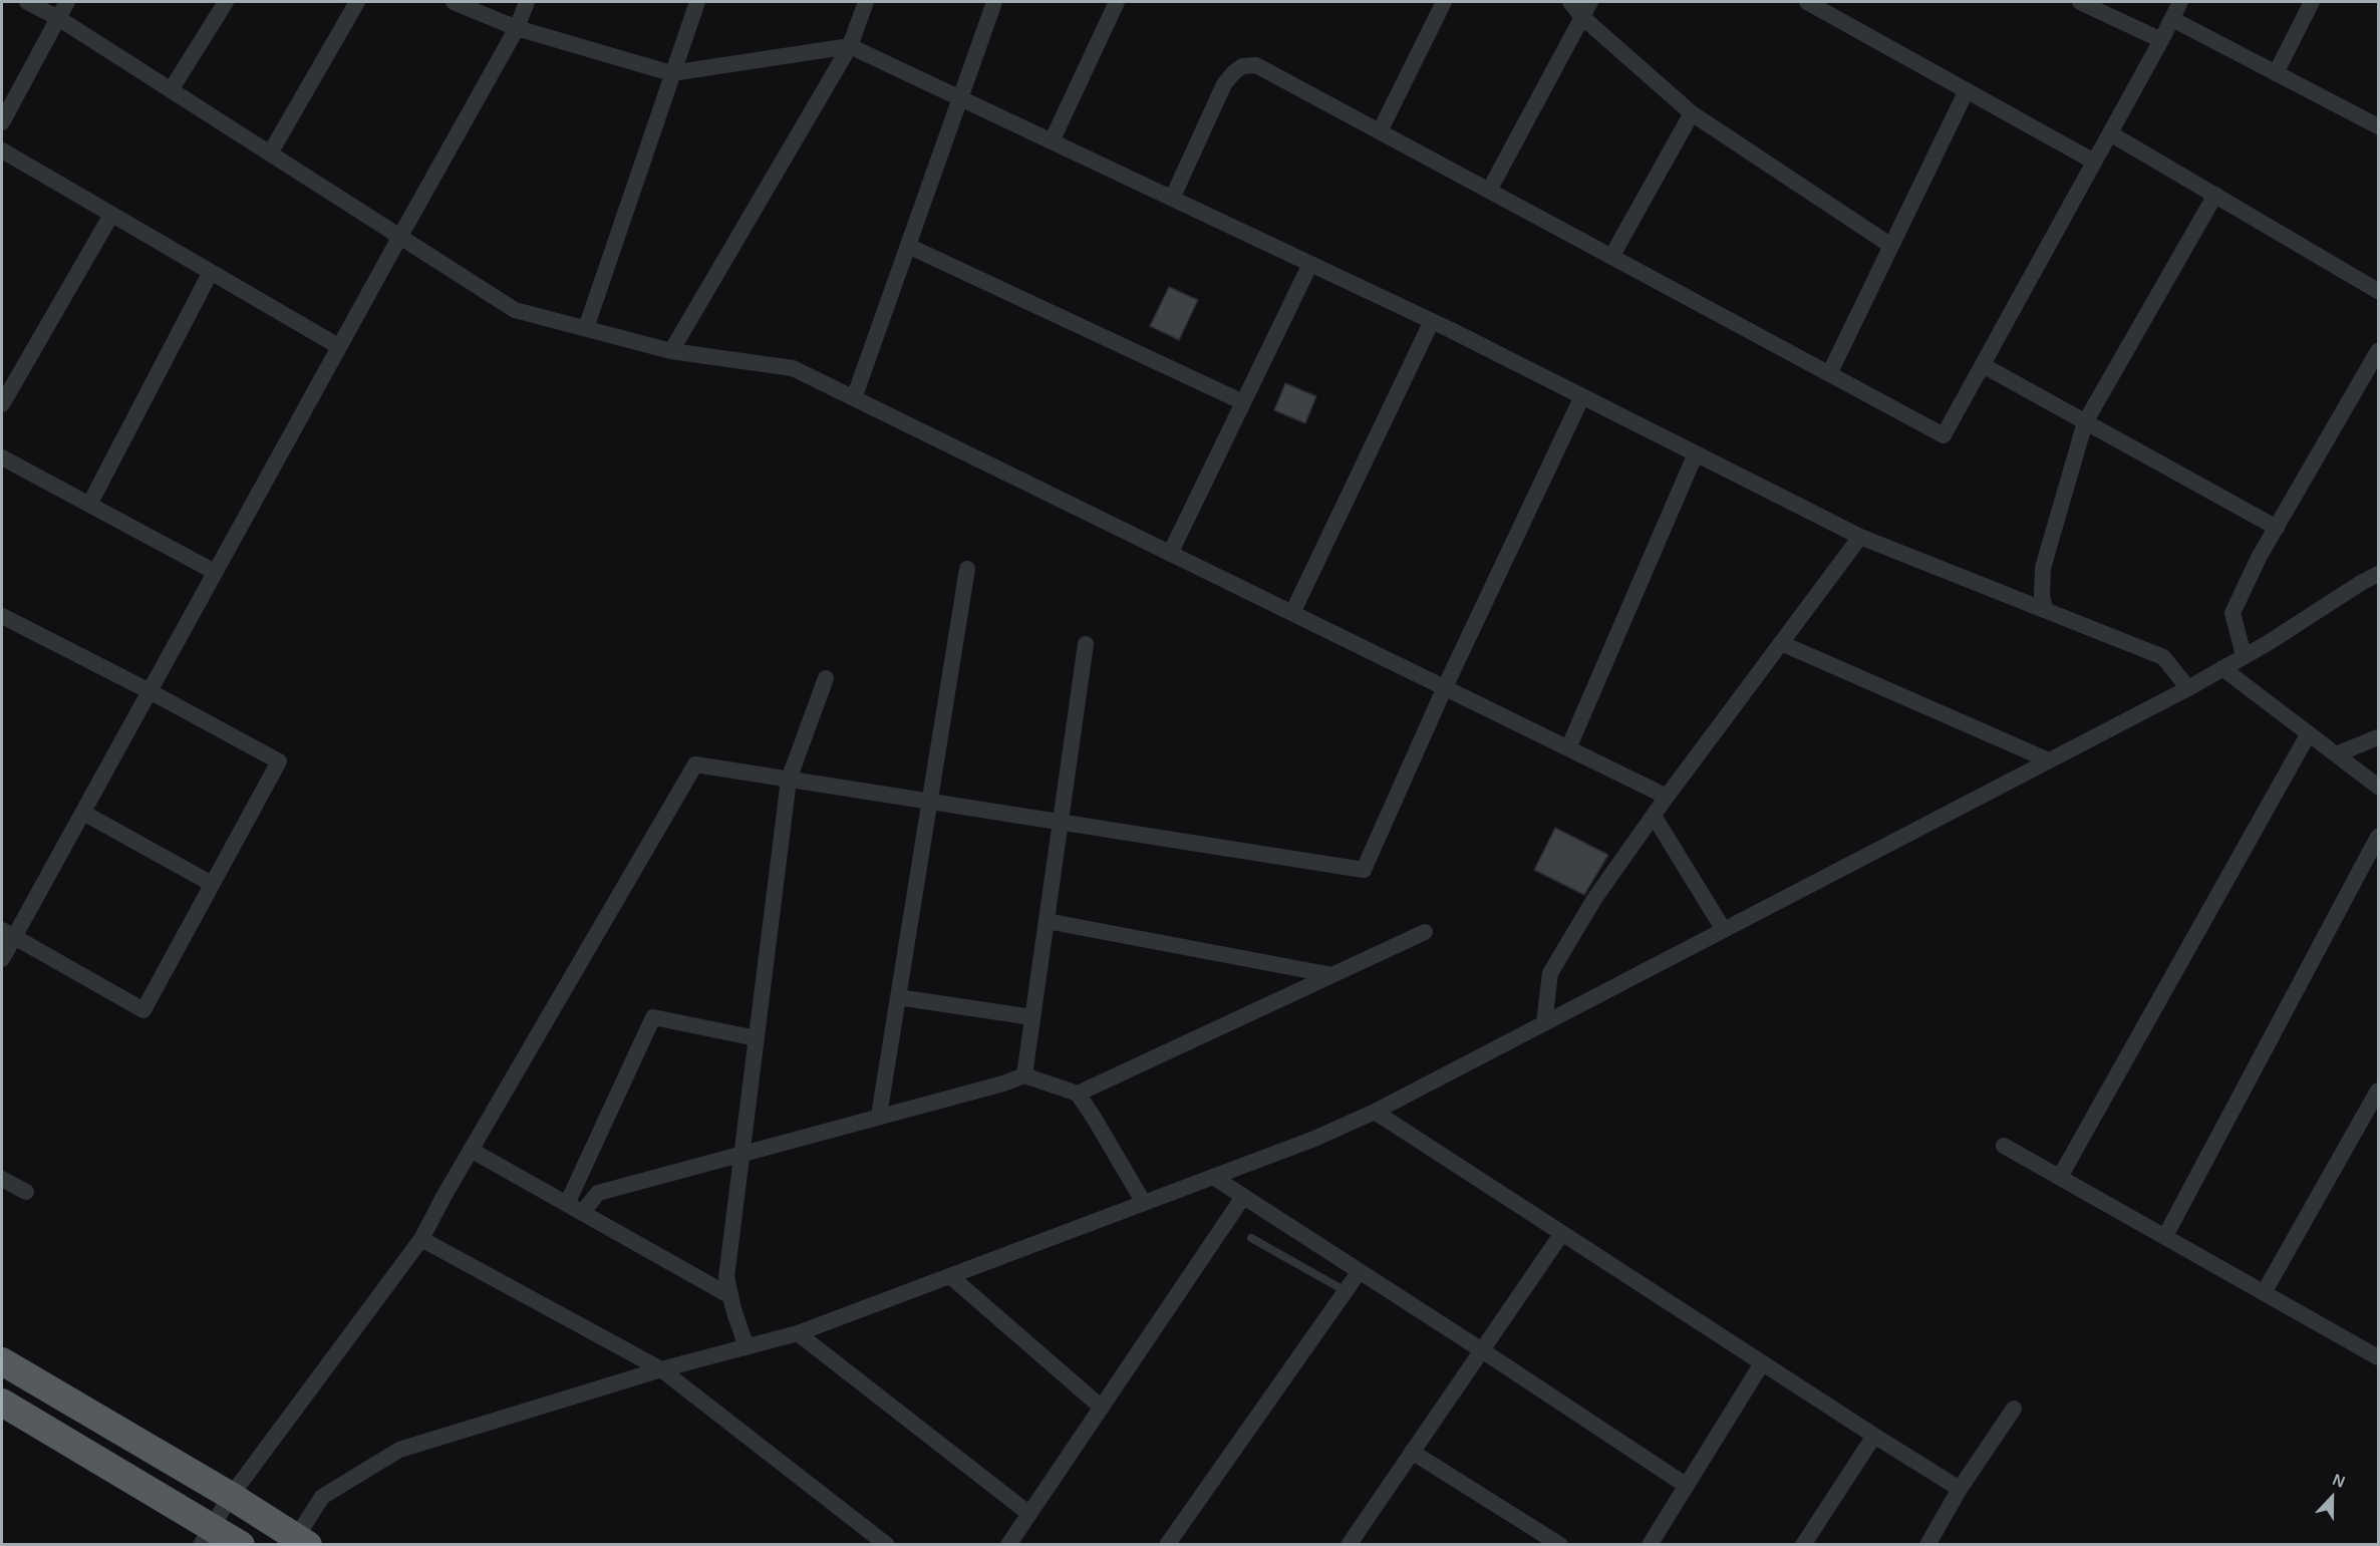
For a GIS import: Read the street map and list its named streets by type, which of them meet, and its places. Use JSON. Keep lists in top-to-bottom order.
{
  "north": "top"
}
